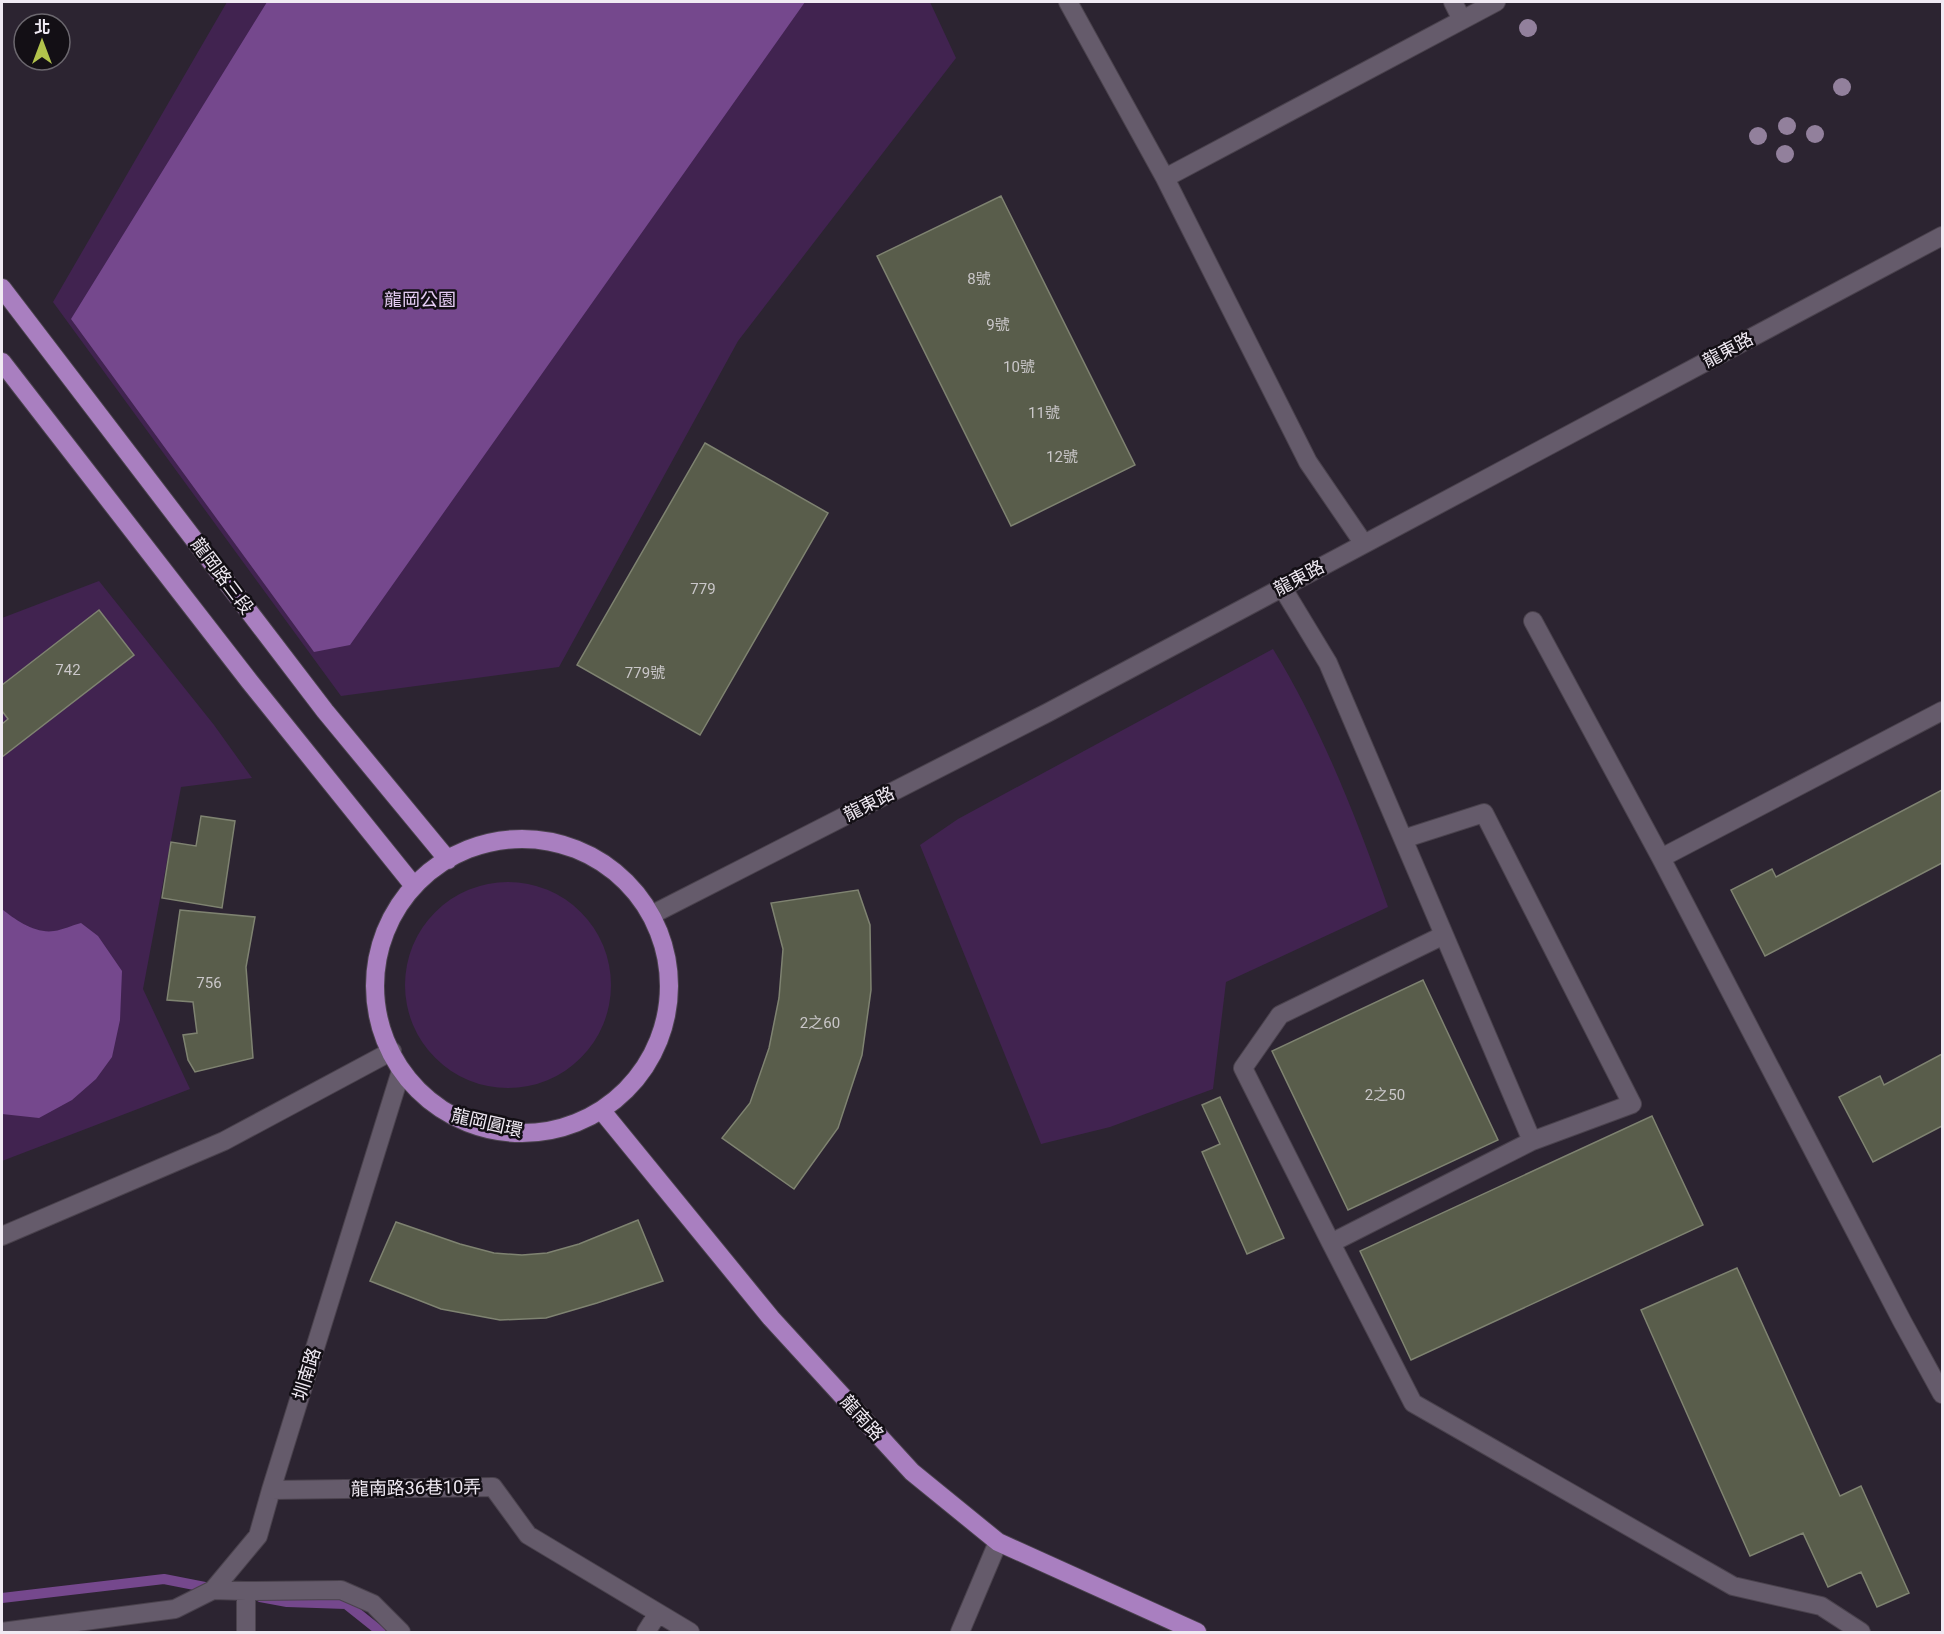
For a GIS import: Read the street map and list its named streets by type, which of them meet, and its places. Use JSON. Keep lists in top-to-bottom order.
{
  "streets": {
    "main road": ["龍岡路三段", "龍岡圓環", "龍南路"],
    "street": ["龍東路", "圳南路", "龍南路36巷10弄"]
  },
  "crossings": [
    ["龍東路", "龍岡圓環"],
    ["龍岡路三段", "龍岡圓環"],
    ["龍岡圓環", "圳南路"],
    ["龍岡圓環", "龍南路"],
    ["圳南路", "龍南路36巷10弄"]
  ],
  "parks": ["龍岡公園"],
  "house_numbers": [
    "8號",
    "9號",
    "10號",
    "11號",
    "12號",
    "779",
    "742",
    "779號",
    "756",
    "2之60",
    "2之50"
  ],
  "north": "top"
}
